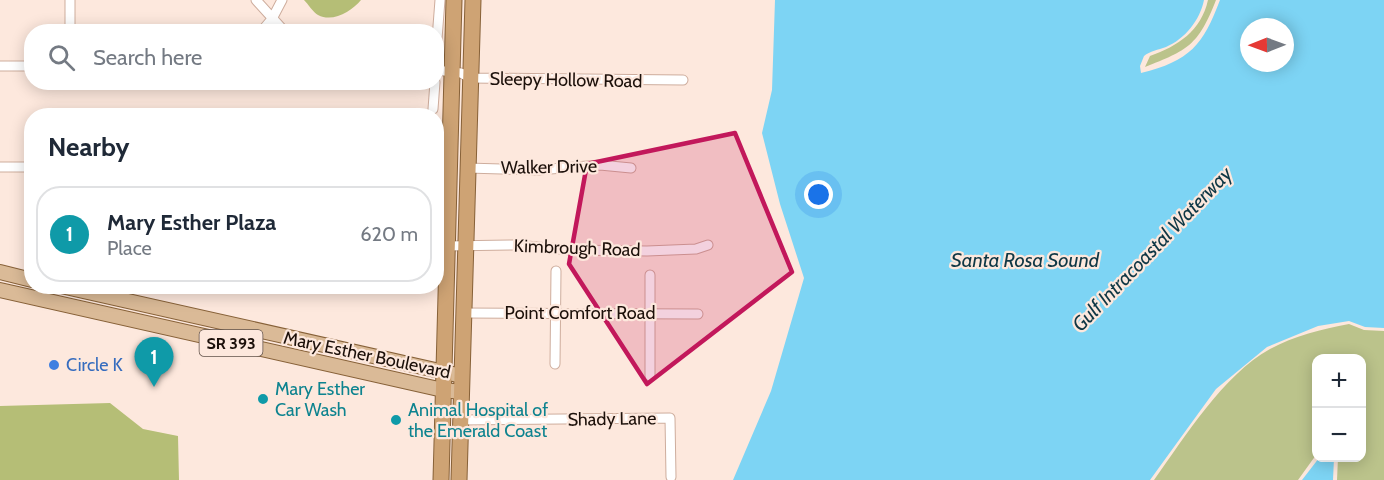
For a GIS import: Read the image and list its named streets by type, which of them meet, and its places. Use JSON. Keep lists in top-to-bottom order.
{
  "streets": {
    "main road": ["SR 393", "Mary Esther Boulevard"],
    "street": [
      "Sleepy Hollow Road",
      "Walker Drive",
      "Kimbrough Road",
      "Point Comfort Road",
      "Shady Lane"
    ]
  },
  "water": ["Gulf Intracoastal Waterway", "Santa Rosa Sound"],
  "places": ["Circle K", "Mary Esther Car Wash", "Animal Hospital of the Emerald Coast"],
  "north": "left",
  "page": {
    "search": "Search here",
    "heading": "Nearby",
    "list": [
      {
        "mark": "1",
        "name": "Mary Esther Plaza",
        "note": "Place",
        "value": "620 m"
      }
    ],
    "pins": "1",
    "map_buttons": ["+", "−"]
  }
}
